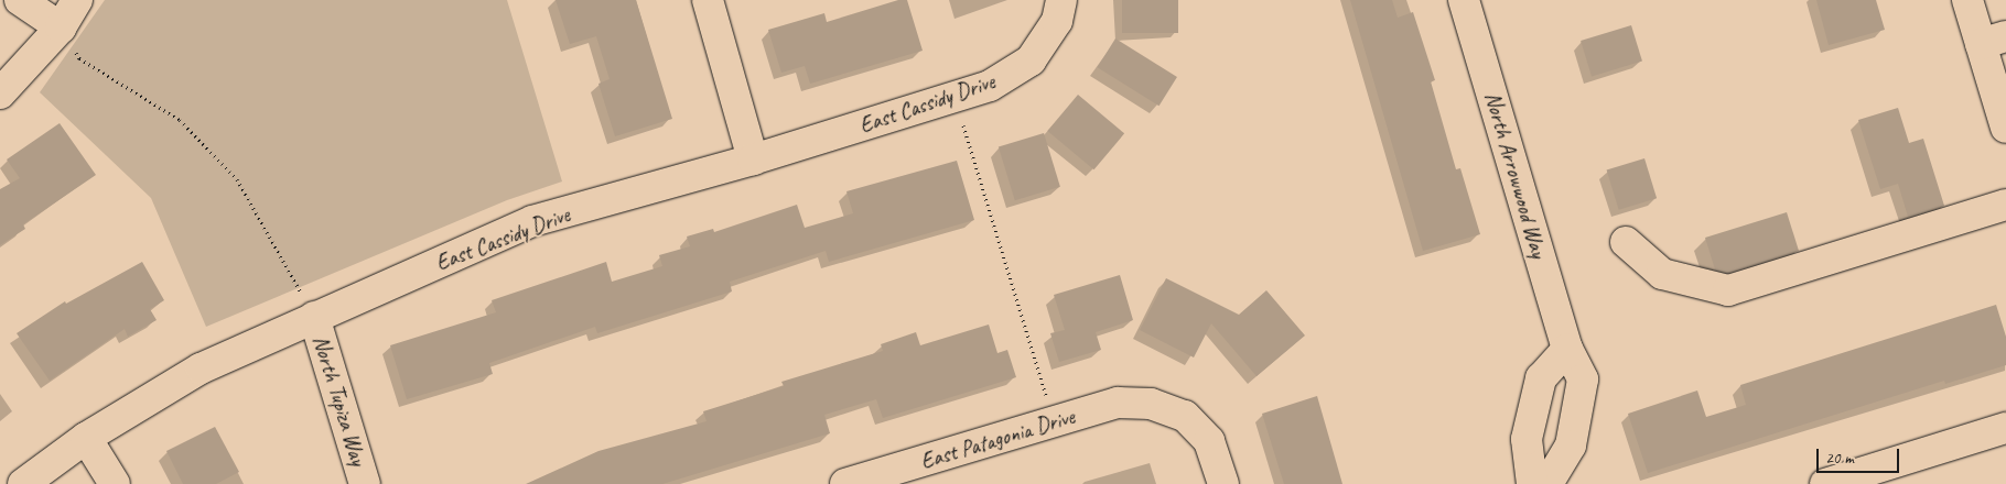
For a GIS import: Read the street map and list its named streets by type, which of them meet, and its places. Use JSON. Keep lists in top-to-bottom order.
{
  "streets": {
    "street": [
      "East Cassidy Drive",
      "North Arrowwood Way",
      "North Tupiza Way",
      "East Patagonia Drive"
    ]
  },
  "crossings": [
    ["East Cassidy Drive", "North Tupiza Way"]
  ],
  "scale_bar": "20 m"
}
